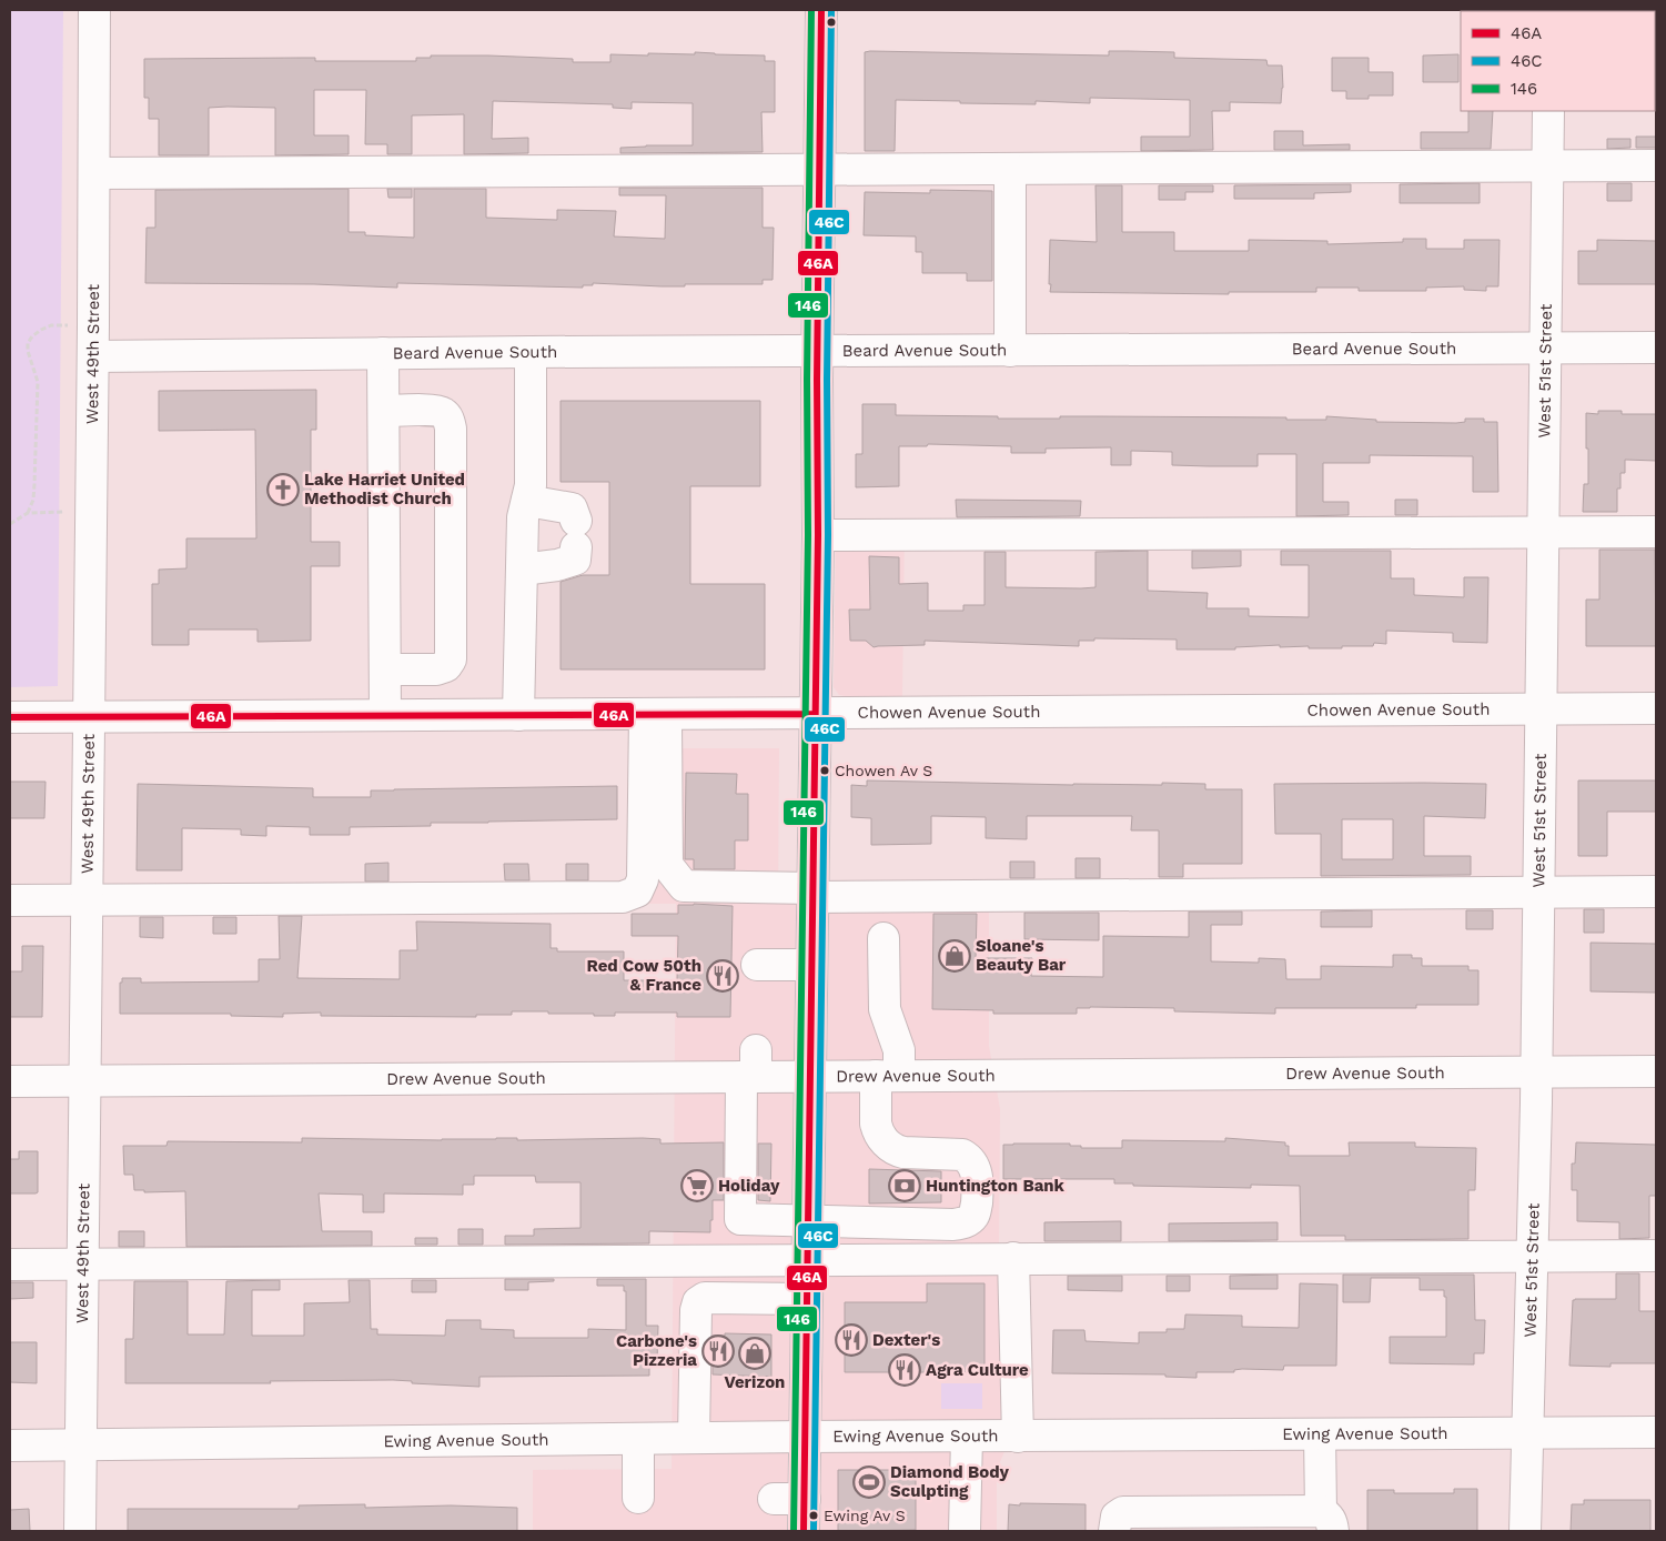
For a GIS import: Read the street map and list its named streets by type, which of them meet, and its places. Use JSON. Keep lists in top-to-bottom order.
{
  "streets": {
    "street": [
      "Beard Avenue South",
      "West 49th Street",
      "West 51st Street",
      "Chowen Avenue South",
      "Drew Avenue South",
      "Ewing Avenue South"
    ]
  },
  "crossings": [
    ["Beard Avenue South", "West 49th Street"],
    ["Beard Avenue South", "West 51st Street"],
    ["West 49th Street", "Chowen Avenue South"],
    ["West 49th Street", "Drew Avenue South"],
    ["West 49th Street", "Ewing Avenue South"],
    ["West 51st Street", "Chowen Avenue South"],
    ["West 51st Street", "Drew Avenue South"],
    ["West 51st Street", "Ewing Avenue South"]
  ],
  "places": {
    "church": ["Lake Harriet United Methodist Church"],
    "other": ["Chowen Av S", "Ewing Av S"],
    "shop": ["Sloane's Beauty Bar", "Verizon"],
    "restaurant": [
      "Red Cow 50th & France",
      "Dexter's",
      "Carbone's Pizzeria",
      "Agra Culture"
    ],
    "supermarket": ["Holiday"],
    "bank": ["Huntington Bank"],
    "sports": ["Diamond Body Sculpting"]
  },
  "lines": ["transit line 46A", "transit line 46C", "transit line 146"],
  "legend": ["46A", "46C", "146"]
}
